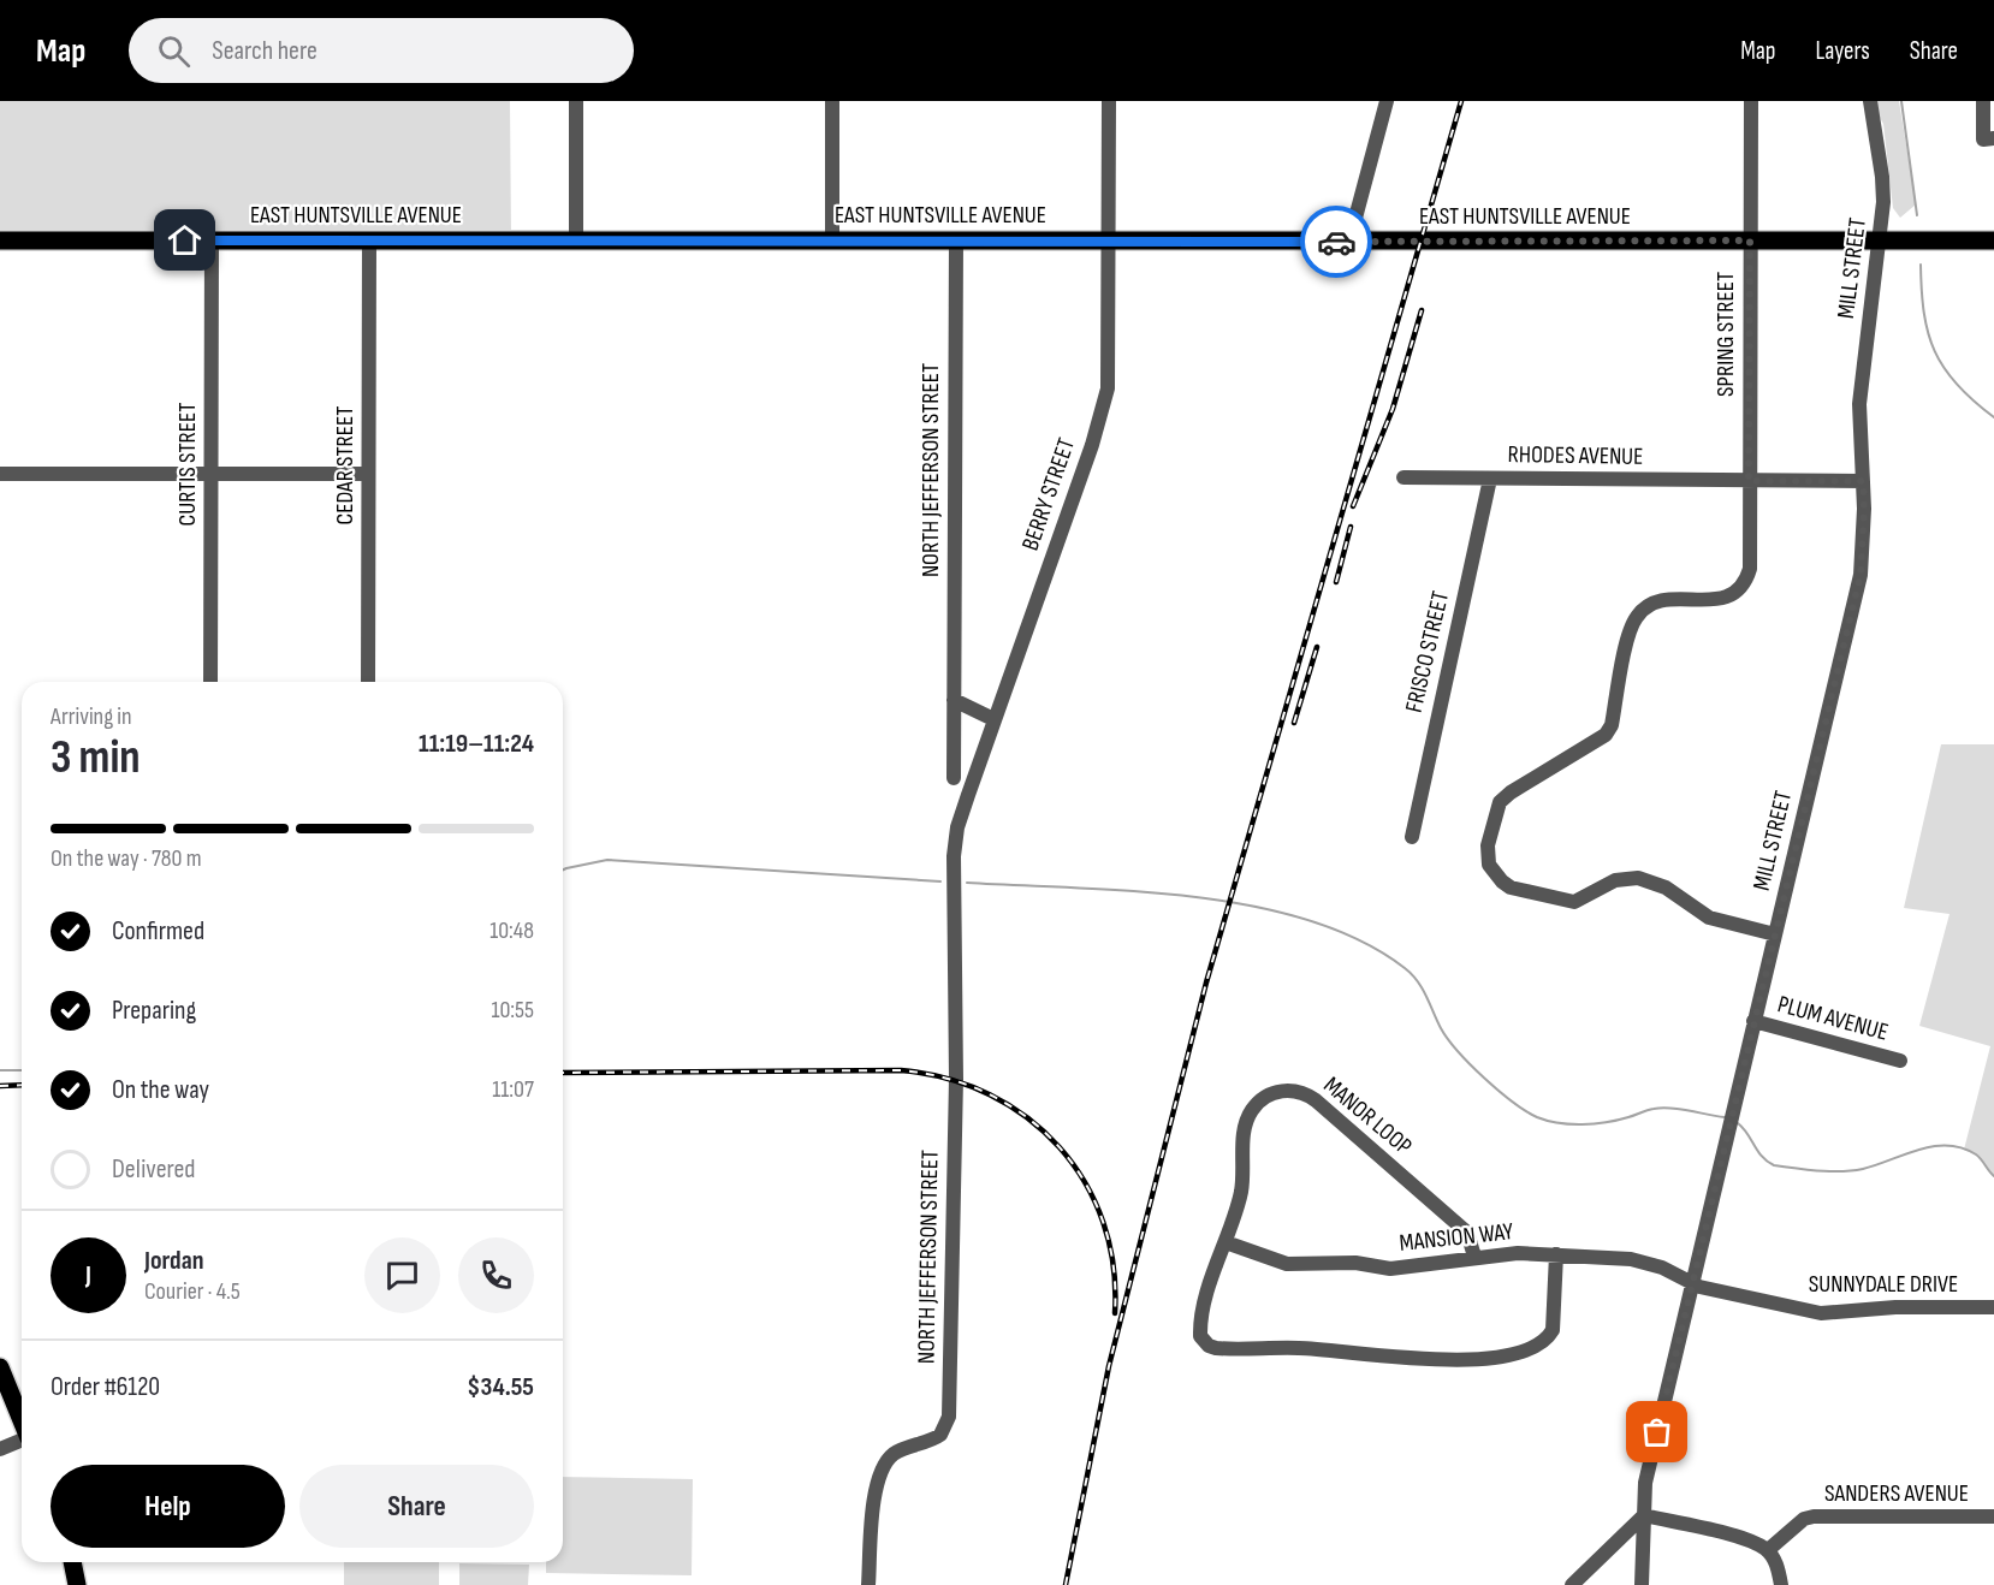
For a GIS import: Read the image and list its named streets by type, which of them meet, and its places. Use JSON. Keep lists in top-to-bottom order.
{
  "streets": {
    "main road": ["EAST HUNTSVILLE AVENUE"],
    "street": [
      "MILL STREET",
      "SPRING STREET",
      "RHODES AVENUE",
      "CURTIS STREET",
      "CEDAR STREET",
      "NORTH JEFFERSON STREET",
      "BERRY STREET",
      "FRISCO STREET",
      "PLUM AVENUE",
      "MANOR LOOP",
      "MANSION WAY",
      "SUNNYDALE DRIVE",
      "SANDERS AVENUE"
    ]
  },
  "crossings": [
    ["EAST HUNTSVILLE AVENUE", "MILL STREET"],
    ["EAST HUNTSVILLE AVENUE", "SPRING STREET"],
    ["EAST HUNTSVILLE AVENUE", "CURTIS STREET"],
    ["EAST HUNTSVILLE AVENUE", "CEDAR STREET"],
    ["EAST HUNTSVILLE AVENUE", "NORTH JEFFERSON STREET"],
    ["EAST HUNTSVILLE AVENUE", "BERRY STREET"],
    ["MILL STREET", "RHODES AVENUE"],
    ["MILL STREET", "PLUM AVENUE"],
    ["MILL STREET", "MANSION WAY"],
    ["MILL STREET", "SUNNYDALE DRIVE"],
    ["SPRING STREET", "RHODES AVENUE"],
    ["RHODES AVENUE", "FRISCO STREET"],
    ["NORTH JEFFERSON STREET", "BERRY STREET"],
    ["MANOR LOOP", "MANSION WAY"],
    ["MANSION WAY", "SUNNYDALE DRIVE"]
  ],
  "page": {
    "header": "Map",
    "search": "Search here",
    "nav": ["Map", "Layers", "Share"],
    "heading": ["3 min", "Arriving in", "11:19–11:24"],
    "panel": [
      "Jordan",
      "Courier · 4.5",
      "Order #6120",
      "$34.55"
    ],
    "bar": "On the way · 780 m",
    "list": [
      ["Confirmed", "10:48"],
      ["Preparing", "10:55"],
      ["On the way", "11:07"],
      "Delivered"
    ],
    "round": "J",
    "buttons": ["Help", "Share"]
  }
}
